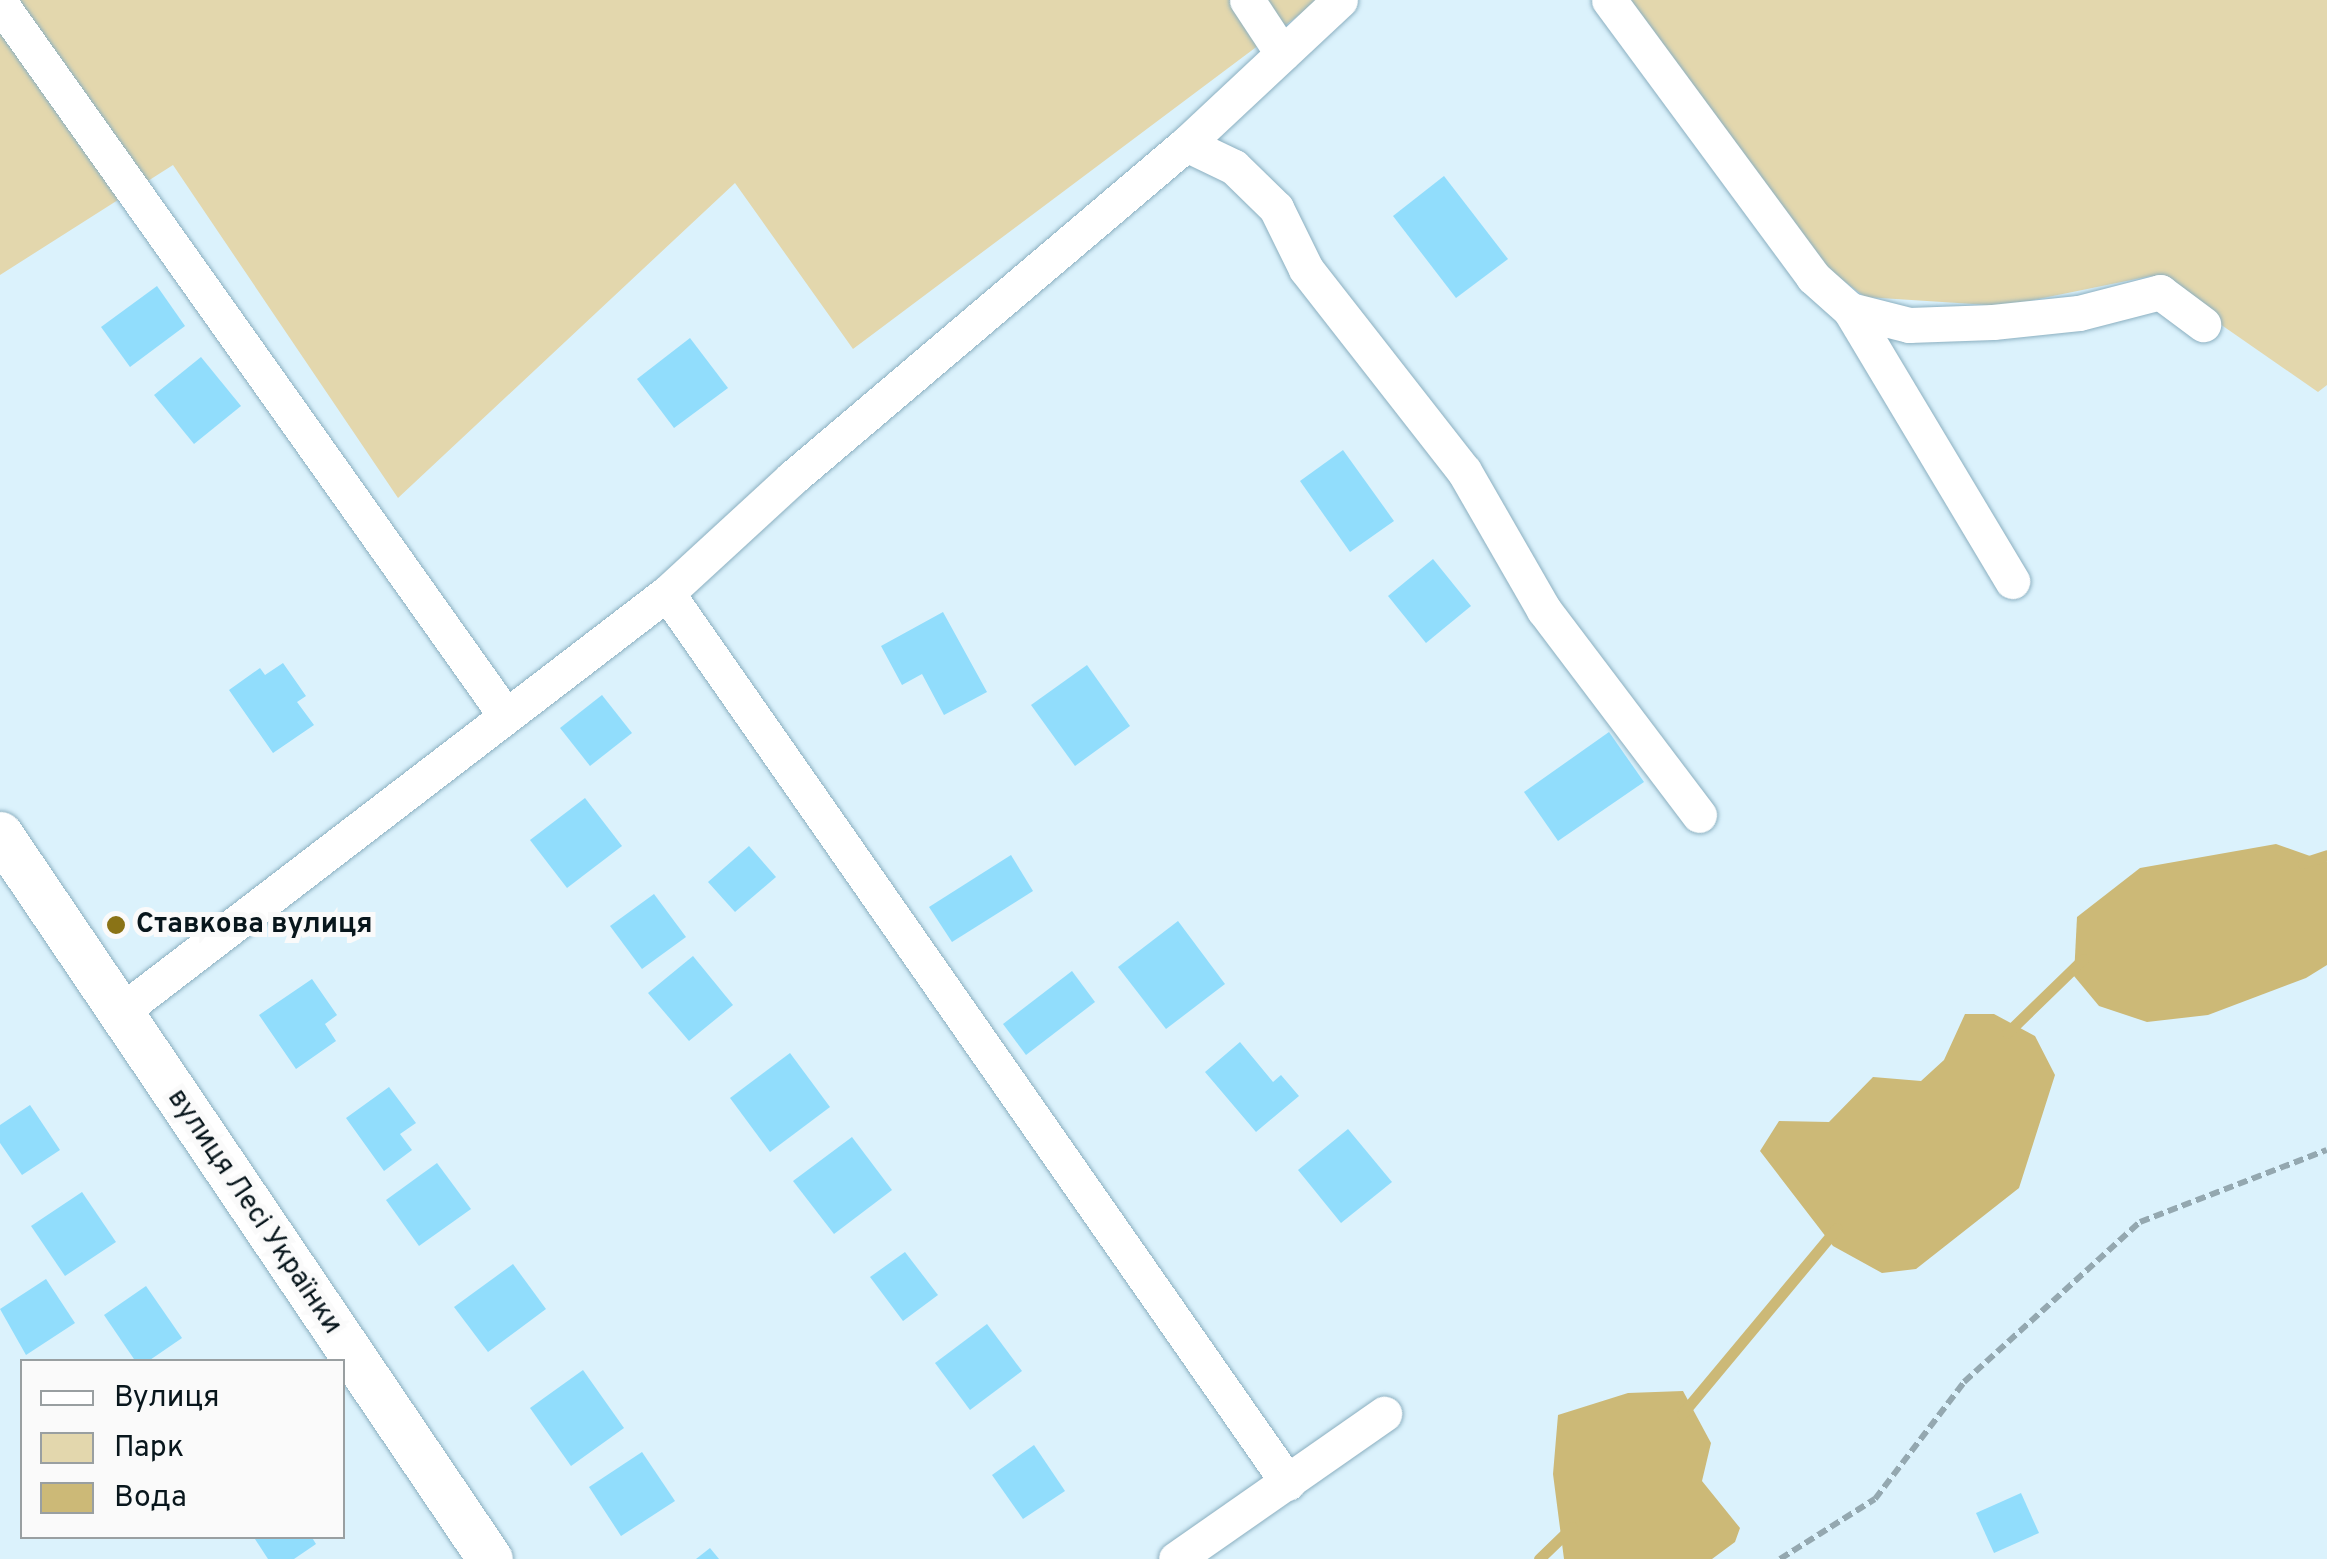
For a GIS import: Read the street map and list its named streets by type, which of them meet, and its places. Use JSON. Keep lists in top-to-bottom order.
{
  "streets": {
    "street": ["вулиця Лесі Українки"]
  },
  "places": ["Ставкова вулиця"],
  "legend": ["Вулиця", "Парк", "Вода"]
}
